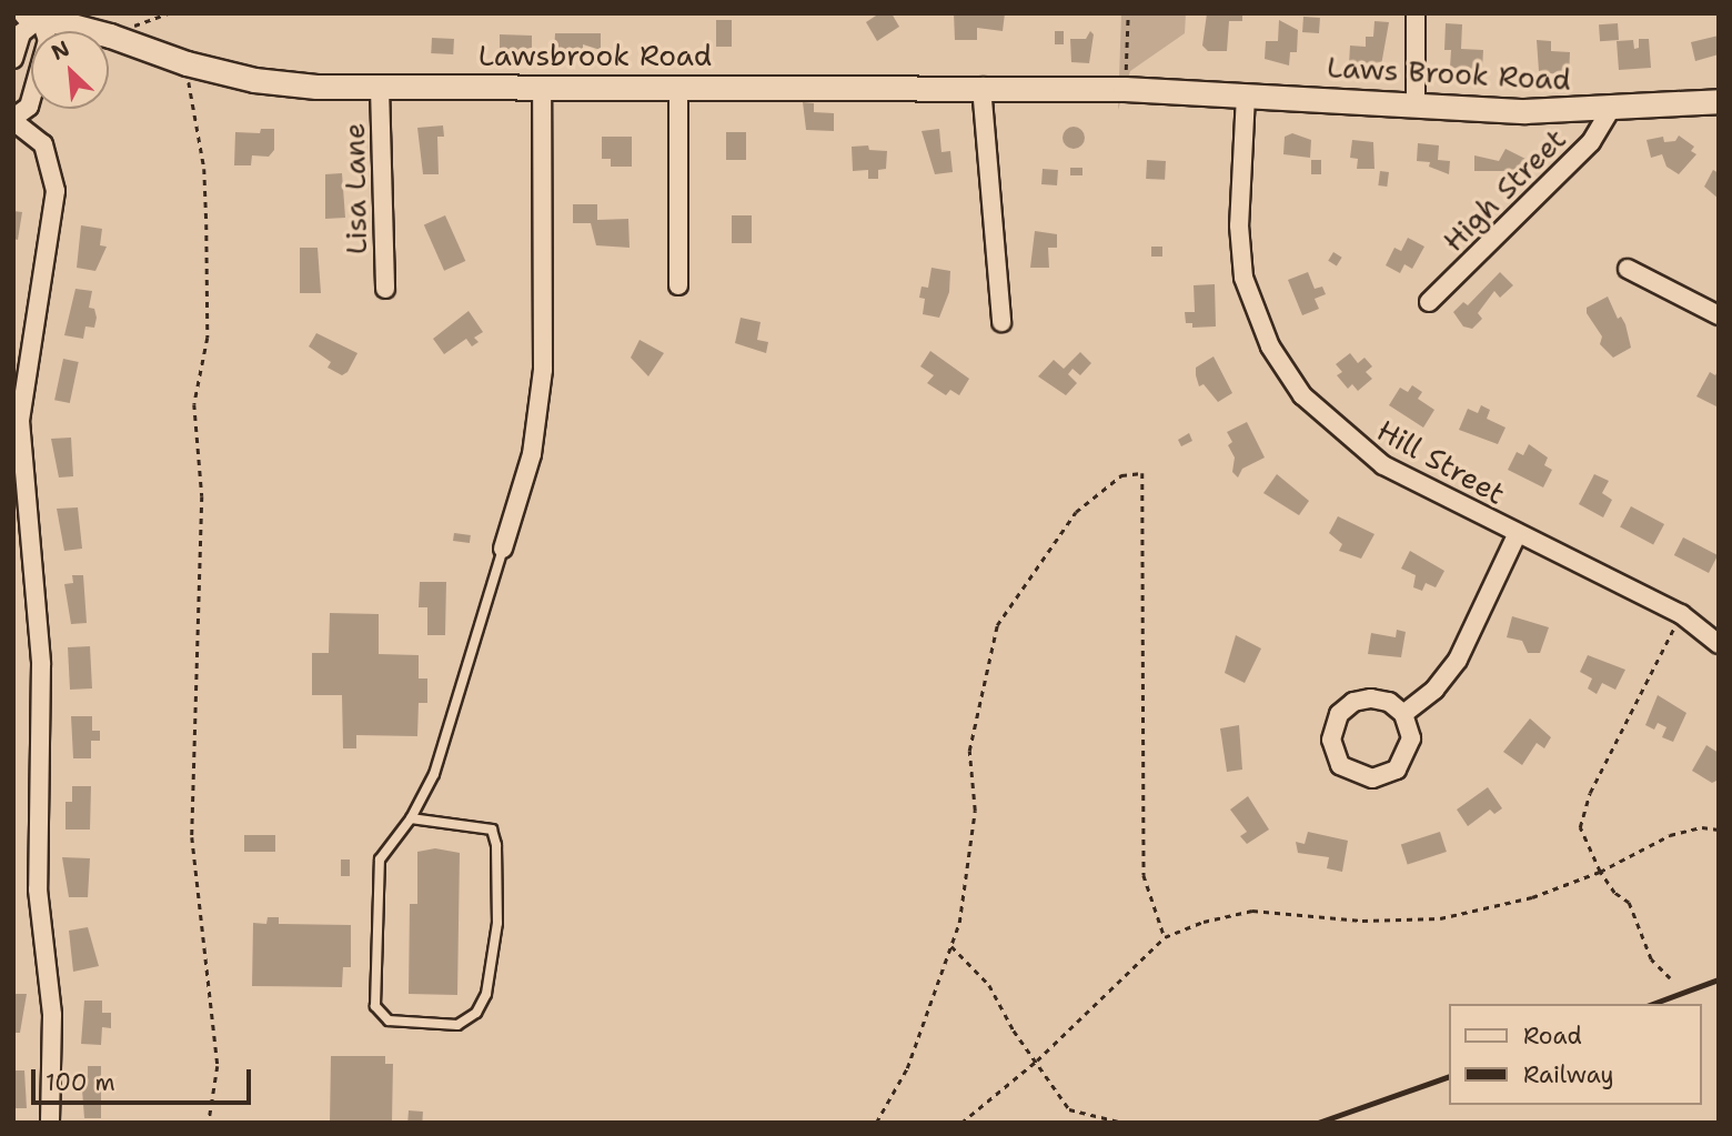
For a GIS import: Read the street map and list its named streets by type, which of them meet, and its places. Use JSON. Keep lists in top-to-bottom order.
{
  "streets": {
    "street": [
      "Lawsbrook Road",
      "Laws Brook Road",
      "Lisa Lane",
      "High Street",
      "Hill Street"
    ]
  },
  "crossings": [
    ["Lawsbrook Road", "Laws Brook Road"],
    ["Lawsbrook Road", "Lisa Lane"],
    ["Laws Brook Road", "High Street"],
    ["Laws Brook Road", "Hill Street"]
  ],
  "legend": ["Road", "Railway"],
  "scale_bar": "100 m",
  "north": "top left"
}
